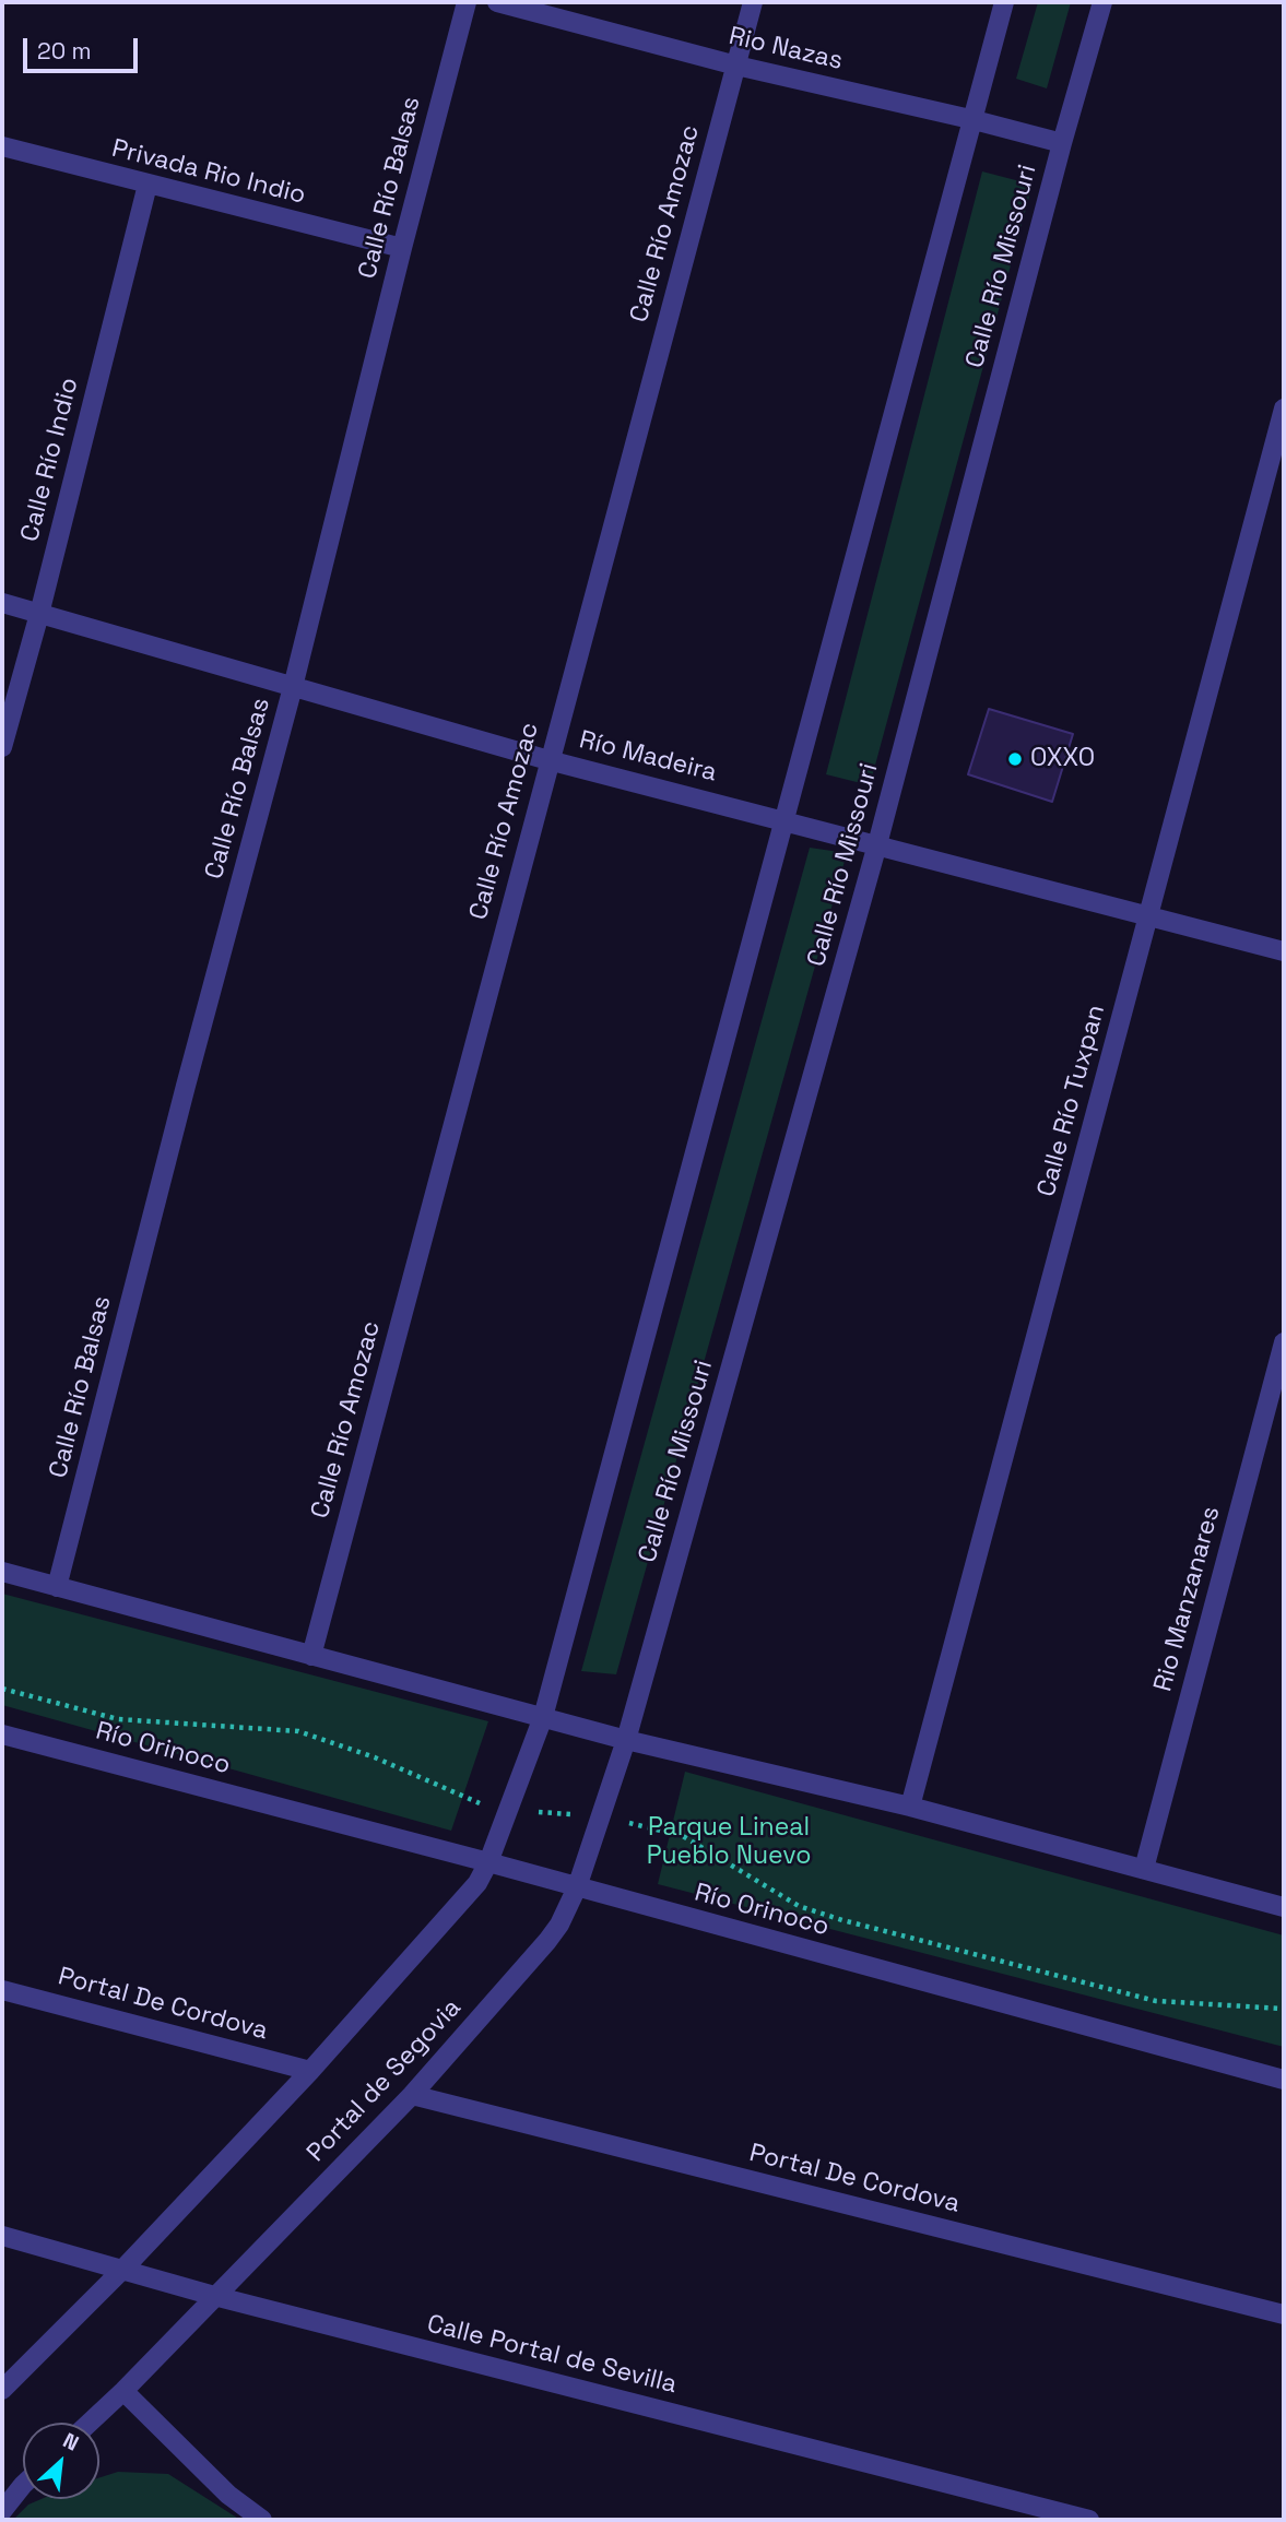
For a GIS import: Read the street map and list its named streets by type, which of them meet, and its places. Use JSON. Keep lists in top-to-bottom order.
{
  "streets": {
    "street": [
      "Rio Nazas",
      "Privada Rio Indio",
      "Calle Río Balsas",
      "Calle Río Amozac",
      "Calle Río Missouri",
      "Calle Río Indio",
      "Río Madeira",
      "Calle Río Tuxpan",
      "Rio Manzanares",
      "Río Orinoco",
      "Portal De Cordova",
      "Portal de Segovia",
      "Calle Portal de Sevilla"
    ]
  },
  "crossings": [
    ["Rio Nazas", "Calle Río Amozac"],
    ["Rio Nazas", "Calle Río Missouri"],
    ["Privada Rio Indio", "Calle Río Balsas"],
    ["Privada Rio Indio", "Calle Río Indio"],
    ["Calle Río Balsas", "Río Madeira"],
    ["Calle Río Amozac", "Río Madeira"],
    ["Calle Río Missouri", "Río Madeira"],
    ["Calle Río Missouri", "Portal de Segovia"],
    ["Calle Río Indio", "Río Madeira"],
    ["Río Madeira", "Calle Río Tuxpan"],
    ["Río Orinoco", "Portal de Segovia"],
    ["Portal De Cordova", "Portal de Segovia"],
    ["Portal de Segovia", "Calle Portal de Sevilla"]
  ],
  "parks": ["Parque Lineal Pueblo Nuevo"],
  "places": ["OXXO"],
  "scale_bar": "20 m",
  "north": "top right"
}
